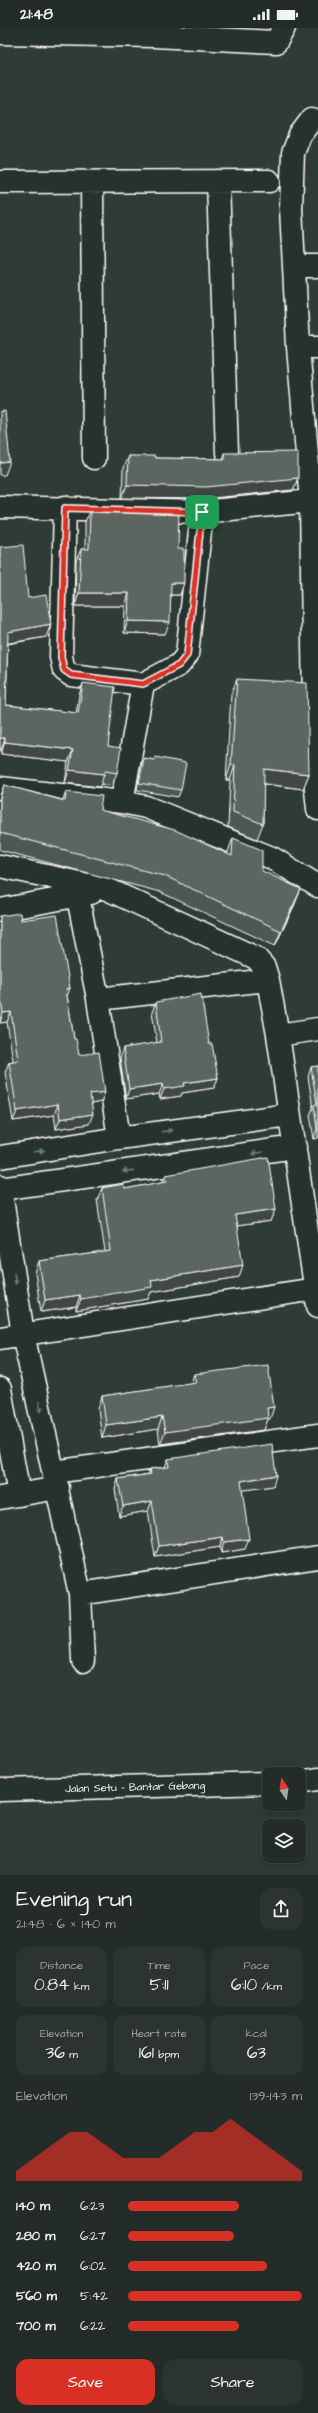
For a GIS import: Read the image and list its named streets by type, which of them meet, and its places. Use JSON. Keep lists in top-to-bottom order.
{
  "streets": {
    "street": ["Jalan Setu - Bantar Gebang"]
  },
  "north": "top",
  "page": {
    "status": "21:48",
    "heading": ["Evening run", "21:48 · 6 × 140 m"],
    "stats": [
      ["Distance", "0.84 km"],
      ["Time", "5:11"],
      ["Pace", "6:10 /km"],
      ["Elevation", "36 m"],
      ["Heart rate", "161 bpm"],
      ["kcal", "63"]
    ],
    "chart": ["Elevation", "139–143 m"],
    "list": [
      {
        "name": "140 m",
        "note": "6:23"
      },
      {
        "name": "280 m",
        "note": "6:27"
      },
      {
        "name": "420 m",
        "note": "6:02"
      },
      {
        "name": "560 m",
        "note": "5:42"
      },
      {
        "name": "700 m",
        "note": "6:22"
      }
    ],
    "buttons": ["Save", "Share"]
  }
}
